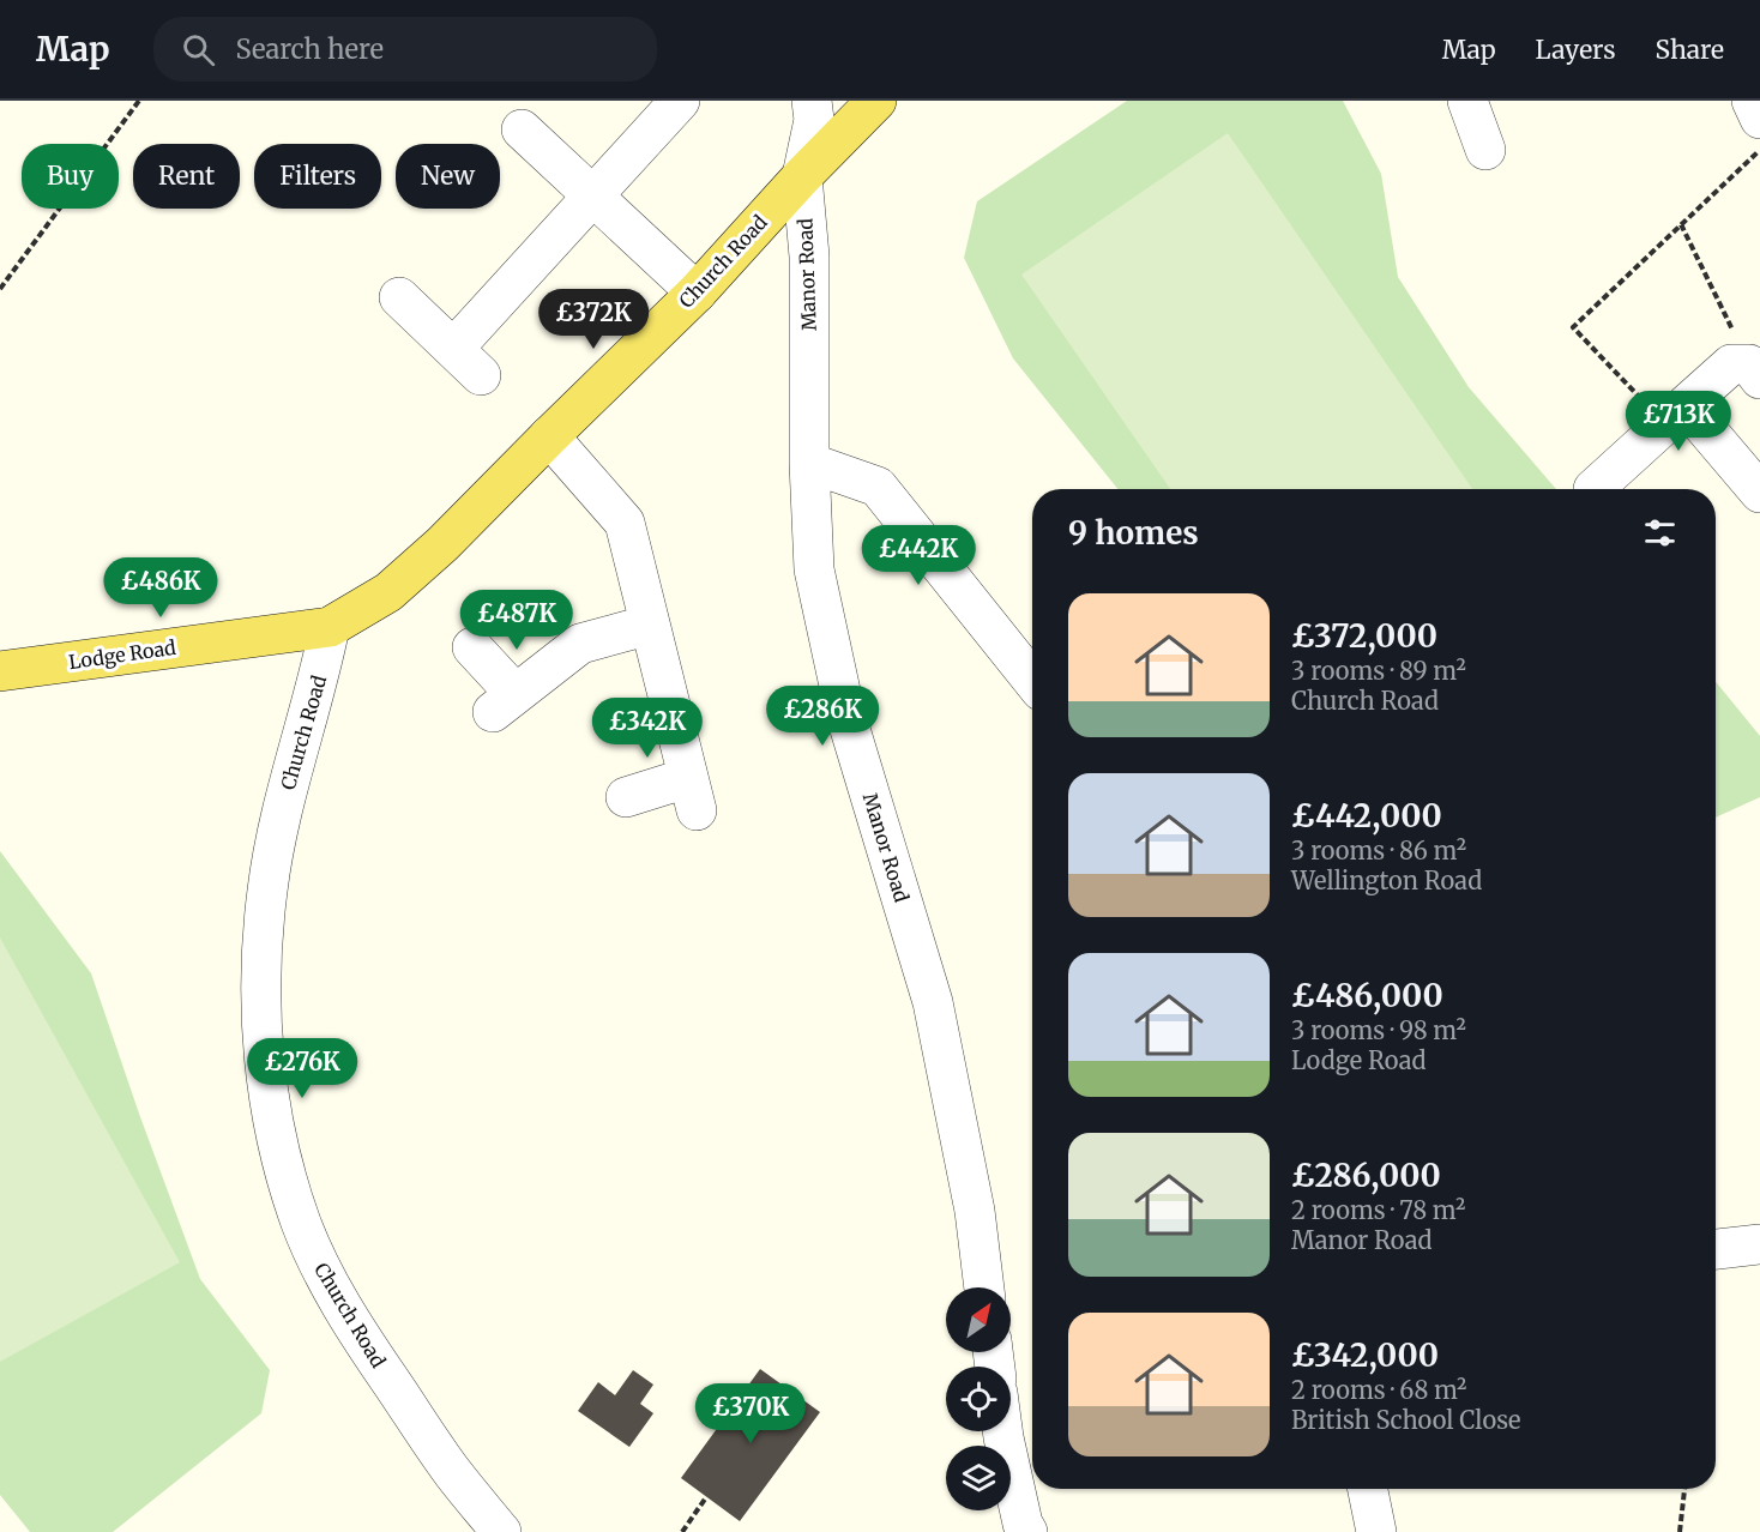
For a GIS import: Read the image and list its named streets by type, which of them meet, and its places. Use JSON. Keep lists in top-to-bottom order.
{
  "streets": {
    "main road": ["Church Road", "Lodge Road"],
    "street": ["Manor Road"]
  },
  "crossings": [
    ["Church Road", "Manor Road"],
    ["Church Road", "Lodge Road"]
  ],
  "north": "top right",
  "page": {
    "header": "Map",
    "search": "Search here",
    "nav": ["Map", "Layers", "Share"],
    "chip": [
      "Buy",
      "Rent",
      "Filters",
      "New"
    ],
    "price": [
      "£372K",
      "£713K",
      "£442K",
      "£486K",
      "£487K",
      "£286K",
      "£342K",
      "£276K",
      "£370K"
    ],
    "heading": "9 homes",
    "list": [
      {
        "name": "£372,000",
        "note": "3 rooms · 89 m² · Church Road"
      },
      {
        "name": "£442,000",
        "note": "3 rooms · 86 m² · Wellington Road"
      },
      {
        "name": "£486,000",
        "note": "3 rooms · 98 m² · Lodge Road"
      },
      {
        "name": "£286,000",
        "note": "2 rooms · 78 m² · Manor Road"
      },
      {
        "name": "£342,000",
        "note": "2 rooms · 68 m² · British School Close"
      }
    ]
  }
}
